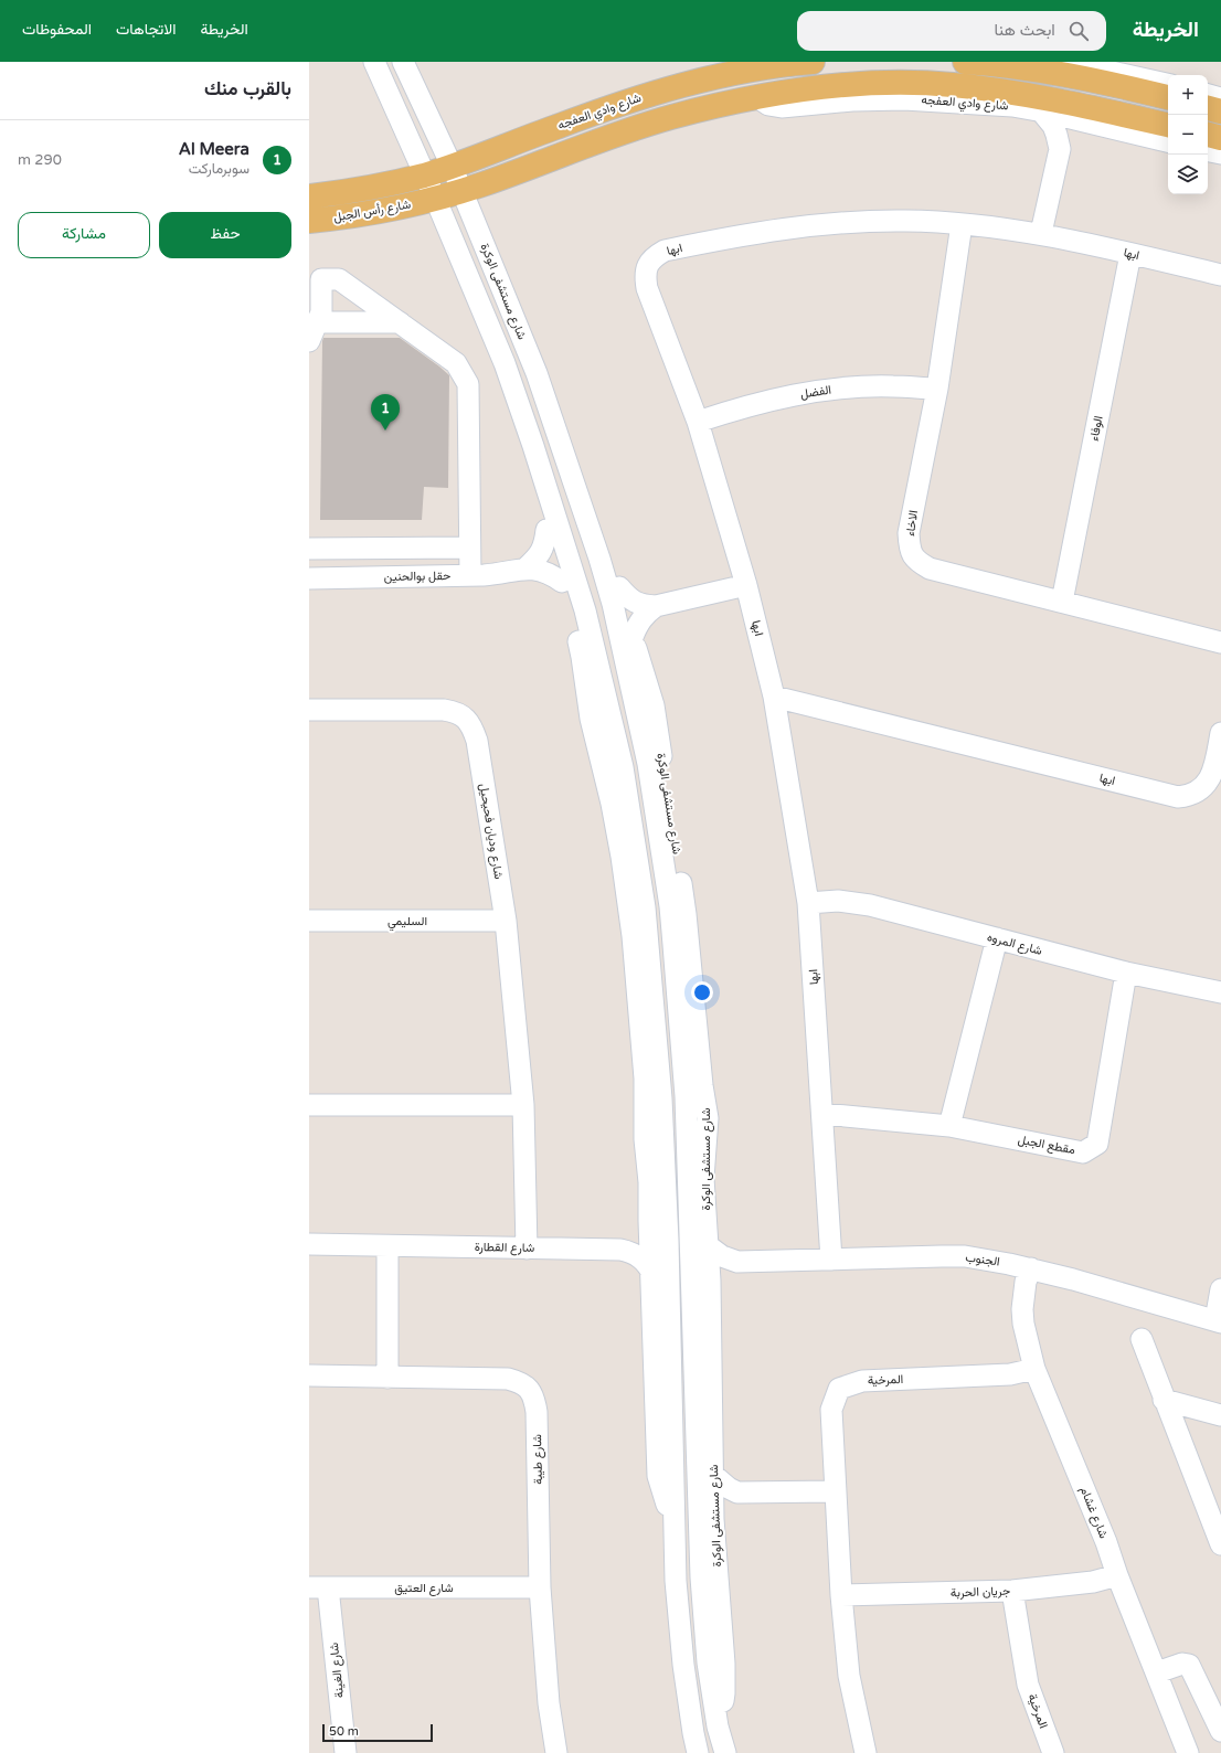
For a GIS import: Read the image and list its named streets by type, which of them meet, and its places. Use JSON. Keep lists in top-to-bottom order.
{
  "streets": {
    "main road": ["شارع وادي العفجه", "شارع رأس الجبل"],
    "street": [
      "ابها",
      "شارع مستشفى الوكرة",
      "الفضل",
      "الوفاء",
      "الاخاء",
      "حقل بوالحنين",
      "شارع وديان فحيحيل",
      "السليمي",
      "شارع المروه",
      "مقطع الجبل",
      "شارع القطارة",
      "الجنوب",
      "المرخية",
      "شارع طيبة",
      "شارع غشام",
      "شارع العتيق",
      "جريان الحربة",
      "شارع الغينة"
    ]
  },
  "crossings": [
    ["شارع وادي العفجه", "شارع رأس الجبل"],
    ["شارع وادي العفجه", "شارع مستشفى الوكرة"],
    ["ابها", "الفضل"],
    ["ابها", "الوفاء"],
    ["ابها", "الاخاء"],
    ["ابها", "شارع المروه"],
    ["ابها", "مقطع الجبل"],
    ["ابها", "الجنوب"],
    ["شارع مستشفى الوكرة", "الجنوب"],
    ["الفضل", "الاخاء"],
    ["الوفاء", "الاخاء"],
    ["شارع وديان فحيحيل", "السليمي"],
    ["شارع وديان فحيحيل", "شارع القطارة"],
    ["شارع المروه", "مقطع الجبل"],
    ["الجنوب", "شارع غشام"],
    ["المرخية", "شارع غشام"],
    ["المرخية", "جريان الحربة"],
    ["شارع طيبة", "شارع العتيق"],
    ["شارع غشام", "جريان الحربة"],
    ["شارع العتيق", "شارع الغينة"]
  ],
  "scale_bar": "50 m",
  "page": {
    "header": "الخريطة",
    "search": "ابحث هنا",
    "nav": ["الخريطة", "الاتجاهات", "المحفوظات"],
    "heading": "بالقرب منك",
    "map_buttons": ["+", "−"],
    "list": [
      {
        "mark": "1",
        "name": "Al Meera",
        "note": "سوبرماركت",
        "value": "290 m"
      }
    ],
    "buttons": ["حفظ", "مشاركة"],
    "pins": "1",
    "scale": "50 m"
  }
}
